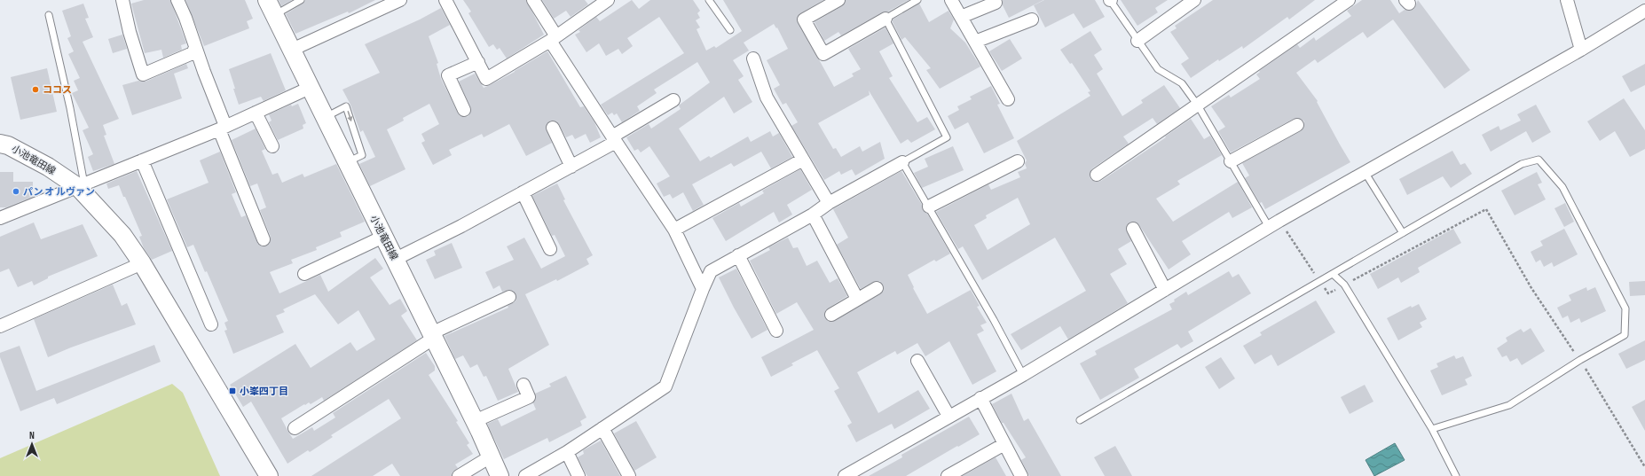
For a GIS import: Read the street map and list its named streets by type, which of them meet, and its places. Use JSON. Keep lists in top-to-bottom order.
{
  "streets": {
    "main road": ["小池竜田線"]
  },
  "places": {
    "other": ["ココス", "パン オ ルヴァン"],
    "transit": ["小峯四丁目"]
  },
  "north": "top"
}
